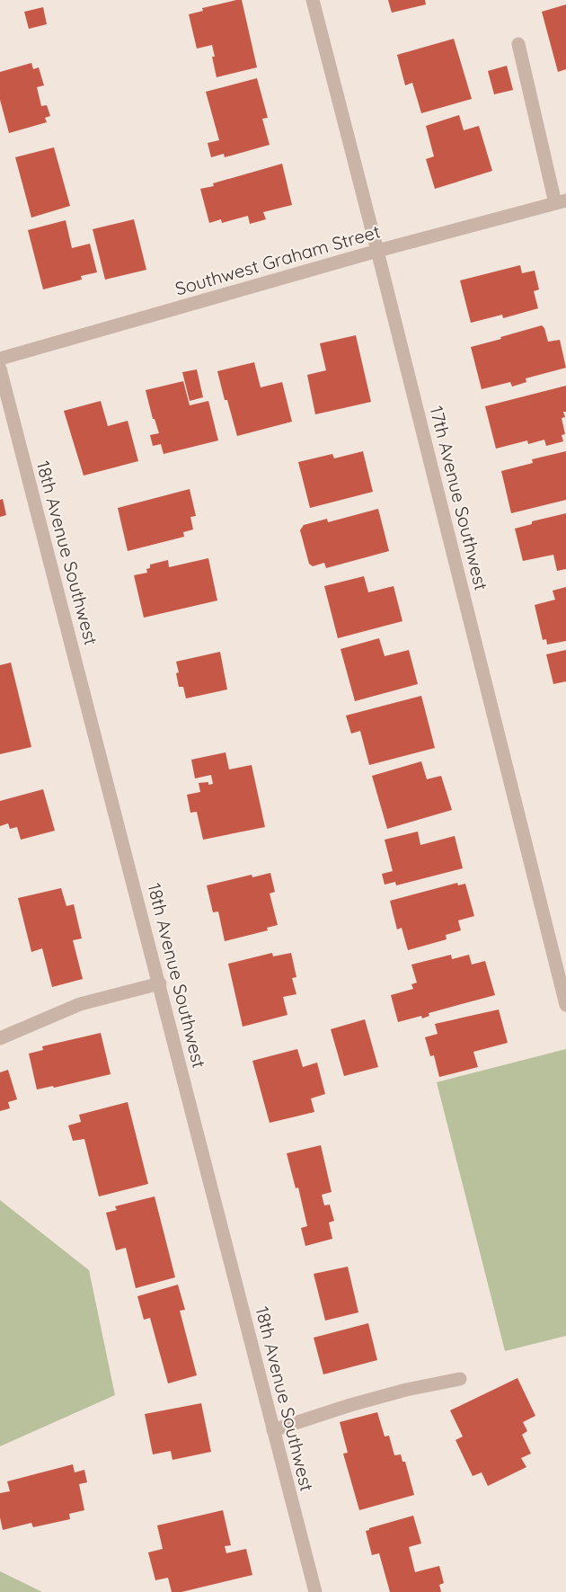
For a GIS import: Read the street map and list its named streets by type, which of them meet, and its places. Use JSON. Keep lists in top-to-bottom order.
{
  "streets": {
    "street": ["Southwest Graham Street", "17th Avenue Southwest", "18th Avenue Southwest"]
  },
  "crossings": [
    ["Southwest Graham Street", "17th Avenue Southwest"]
  ]
}
